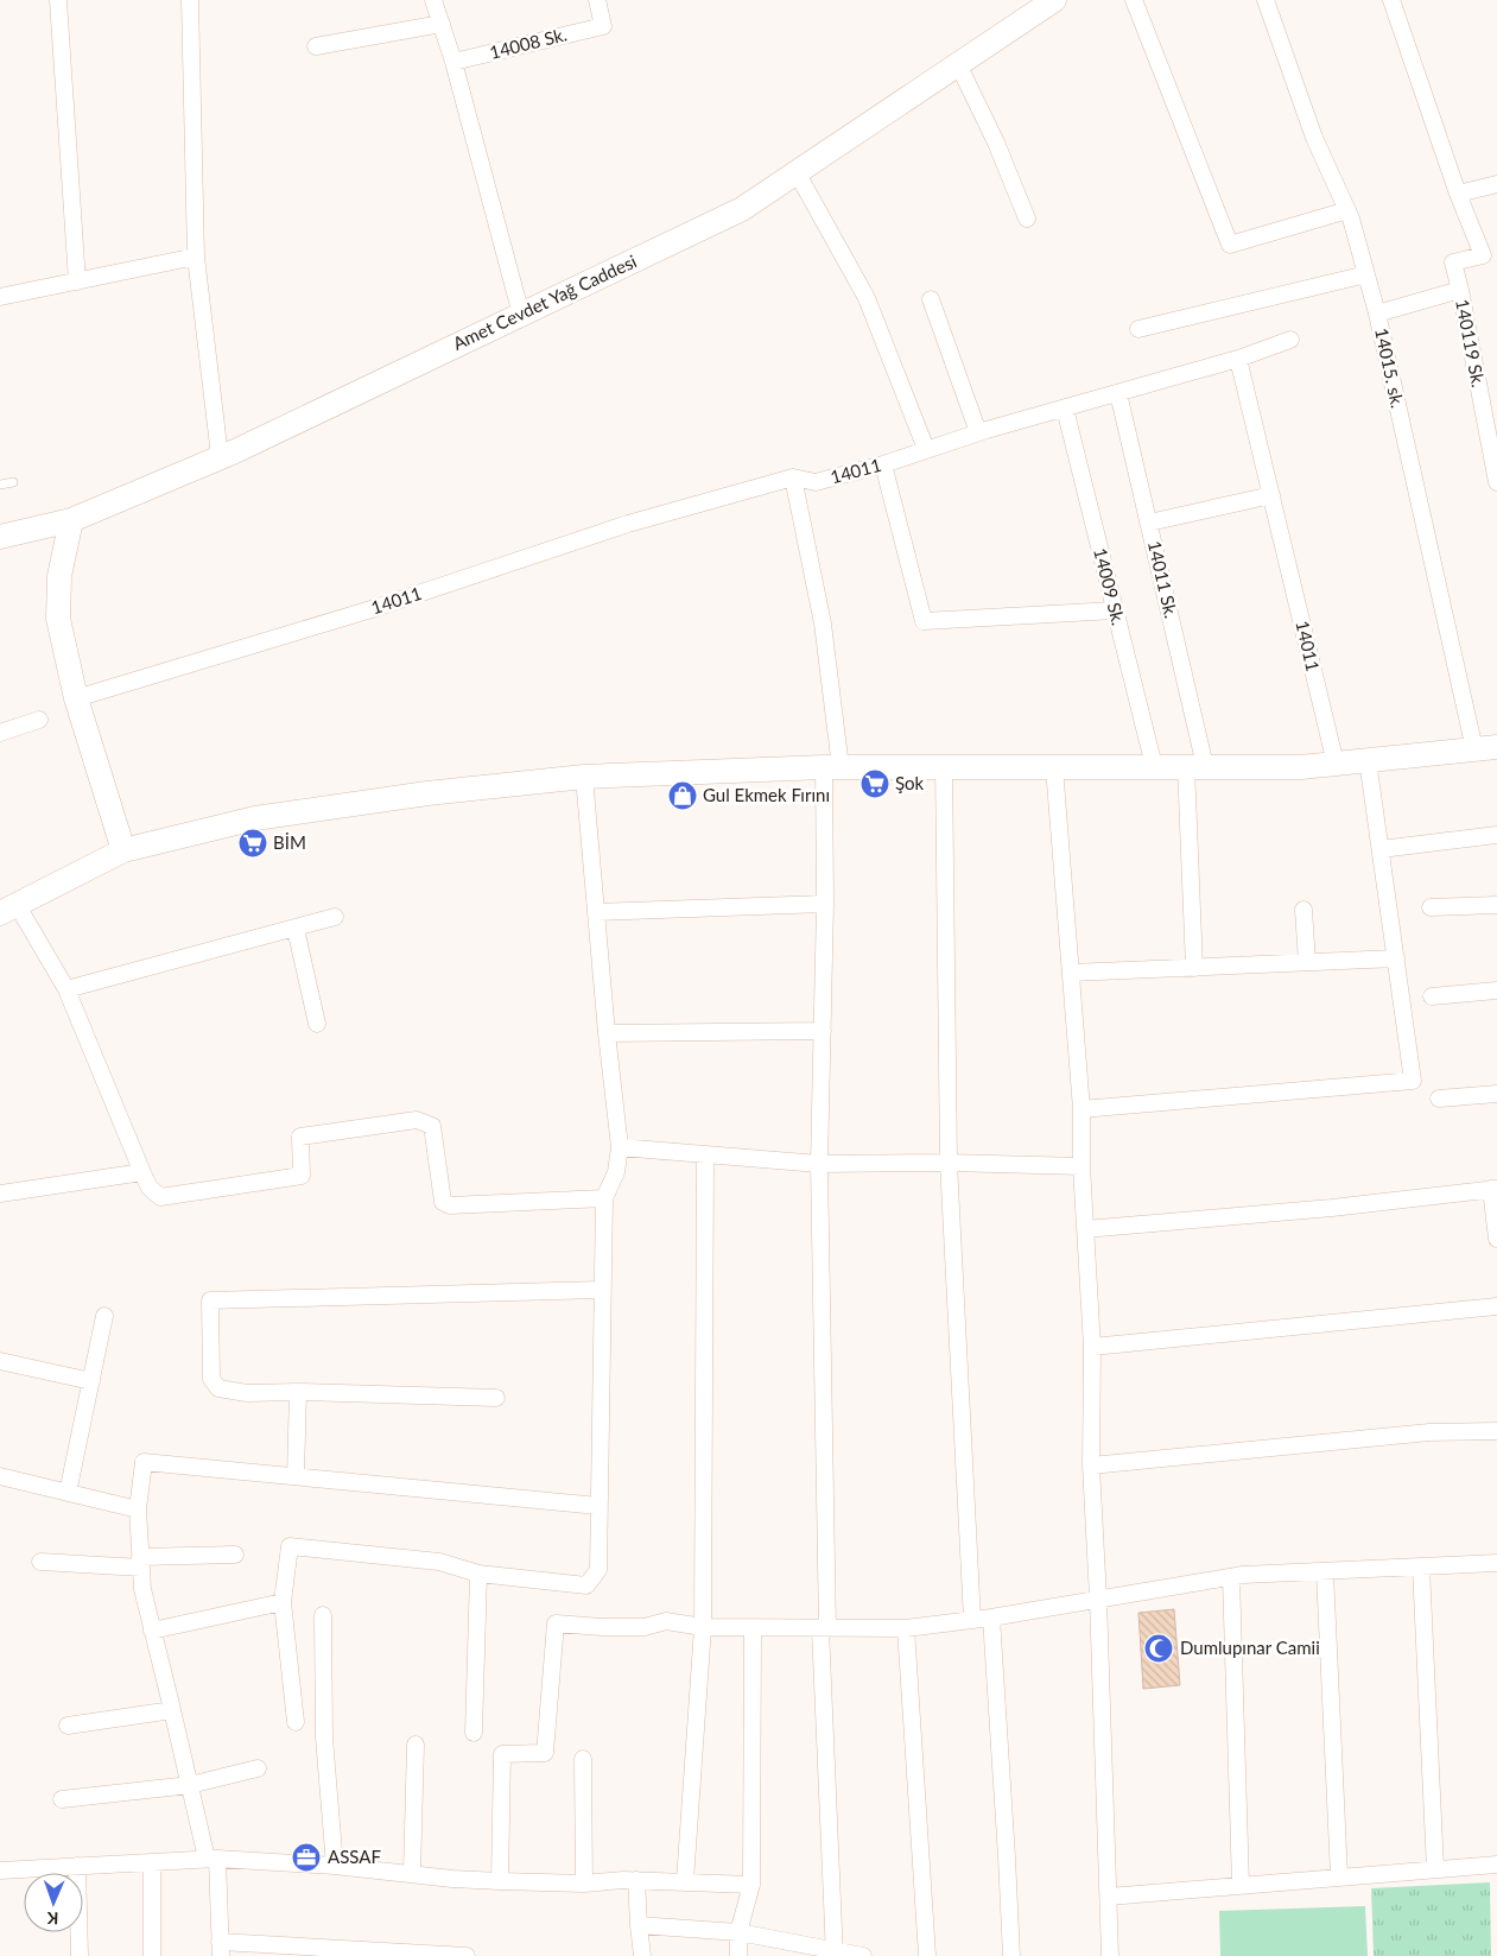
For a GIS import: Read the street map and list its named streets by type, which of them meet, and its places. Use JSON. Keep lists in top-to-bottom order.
{
  "streets": {
    "main road": ["Amet Cevdet Yağ Caddesi"],
    "street": [
      "14008 Sk.",
      "140119 Sk.",
      "14015. sk.",
      "14011",
      "14011 Sk.",
      "14009 Sk."
    ]
  },
  "crossings": [
    ["140119 Sk.", "14015. sk."],
    ["14011", "14011 Sk."],
    ["14011", "14009 Sk."]
  ],
  "places": {
    "supermarket": ["Şok", "BİM"],
    "shop": ["Gul Ekmek Fırını"],
    "mosque": ["Dumlupınar Camii"],
    "office": ["ASSAF"]
  },
  "north": "bottom"
}
